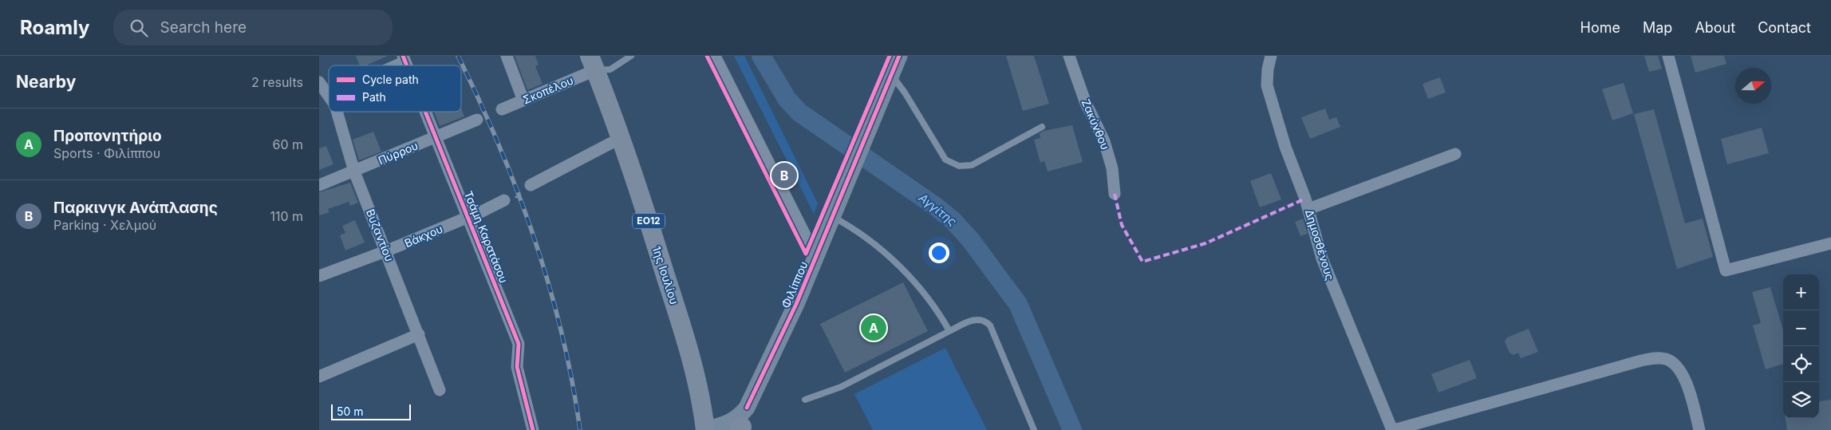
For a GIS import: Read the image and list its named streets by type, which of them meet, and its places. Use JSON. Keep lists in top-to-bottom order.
{
  "streets": {
    "main road": ["ΕΟ12", "1ης Ιουλίου", "Φιλίππου"],
    "street": [
      "Σκοπέλου",
      "Ζακύνθου",
      "Πύρρου",
      "Βυζαντίου",
      "Βάκχου",
      "Τσάμη Καρατάσου",
      "Δημοσθένους"
    ]
  },
  "crossings": [
    ["Σκοπέλου", "1ης Ιουλίου"],
    ["Πύρρου", "Βυζαντίου"],
    ["Πύρρου", "Τσάμη Καρατάσου"],
    ["Βυζαντίου", "Βάκχου"],
    ["Βάκχου", "Τσάμη Καρατάσου"],
    ["1ης Ιουλίου", "Φιλίππου"]
  ],
  "water": ["Αγγίτης"],
  "legend": ["Cycle path", "Path"],
  "scale_bar": "50 m",
  "north": "right",
  "page": {
    "header": "Roamly",
    "search": "Search here",
    "nav": [
      "Home",
      "Map",
      "About",
      "Contact"
    ],
    "heading": ["Nearby", "2 results"],
    "list": [
      {
        "mark": "A",
        "name": "Προπονητήριο",
        "note": "Sports · Φιλίππου",
        "value": "60 m"
      },
      {
        "mark": "B",
        "name": "Παρκινγκ Ανάπλασης",
        "note": "Parking · Χελμού",
        "value": "110 m"
      }
    ],
    "pins": ["B", "A"],
    "map_buttons": ["+", "−"],
    "scale": "50 m"
  }
}
